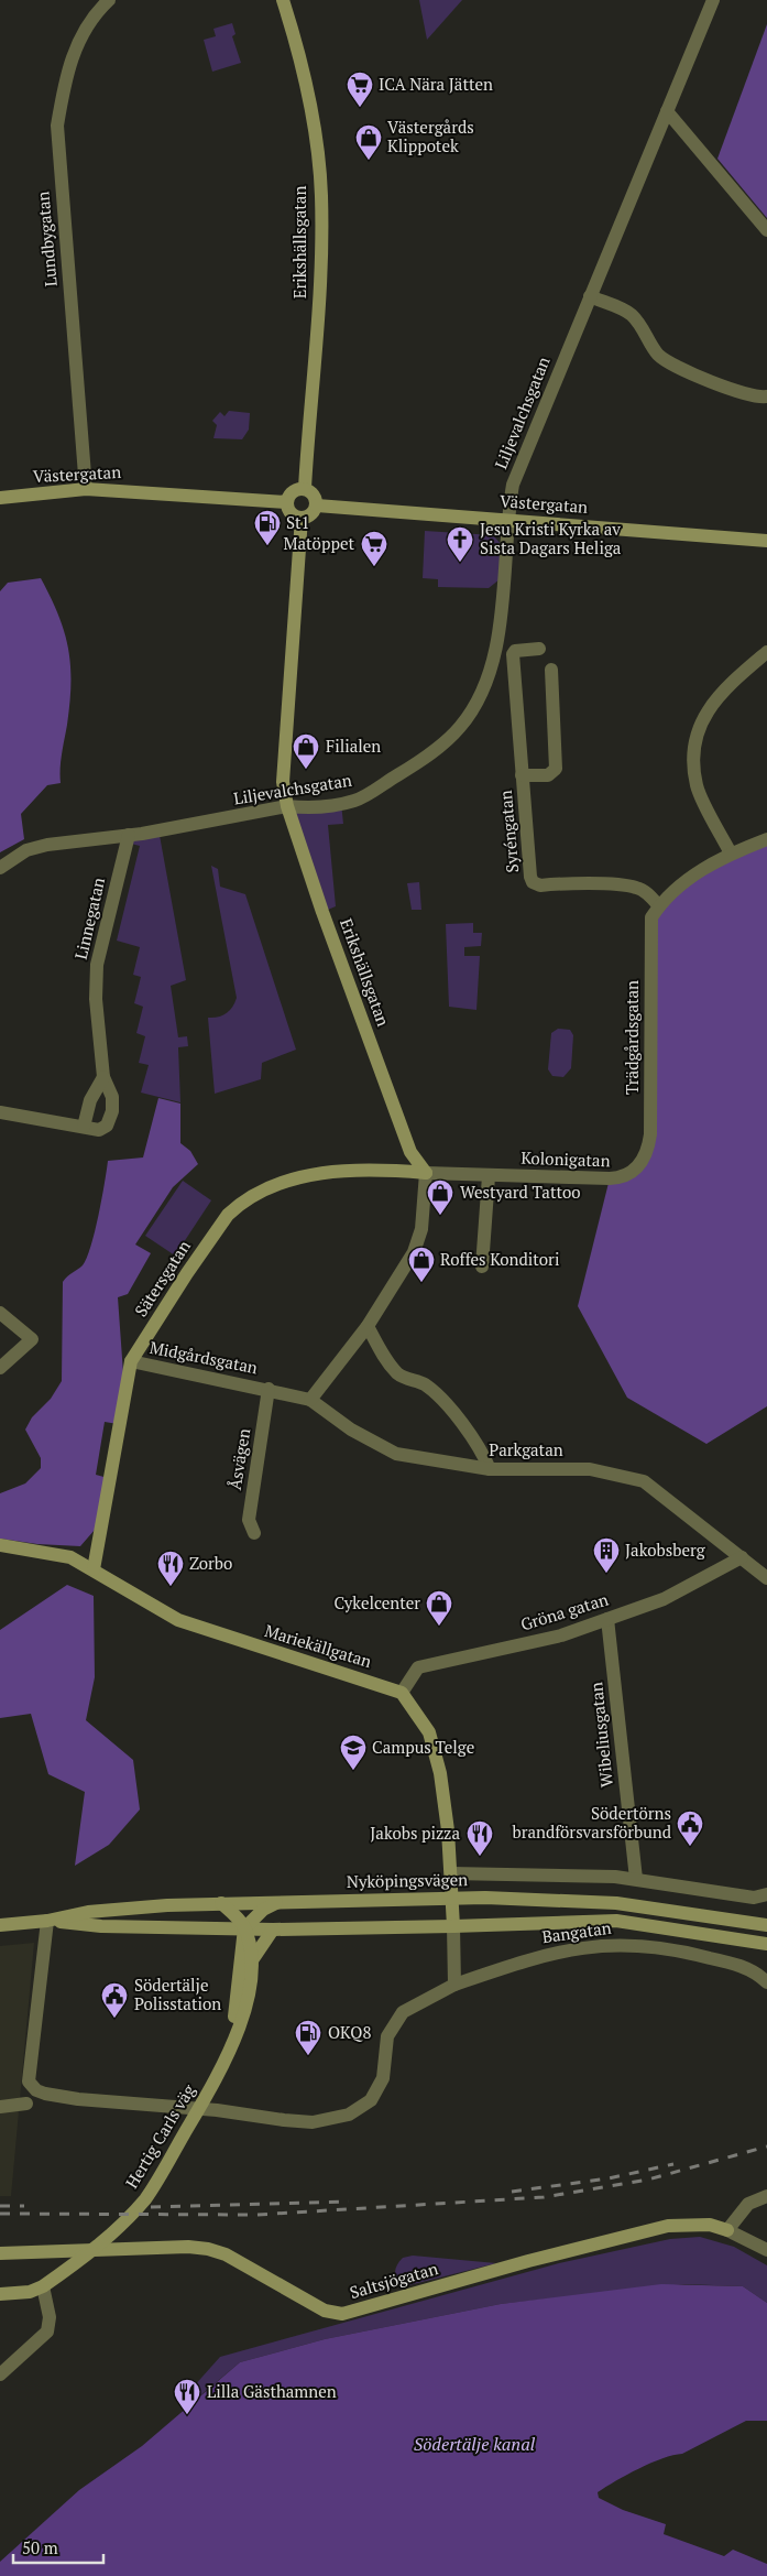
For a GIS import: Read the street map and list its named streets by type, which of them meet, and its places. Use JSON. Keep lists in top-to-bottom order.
{
  "streets": {
    "street": [
      "Lundbygatan",
      "Erikshällsgatan",
      "Liljevalchsgatan",
      "Västergatan",
      "Syréngatan",
      "Linnegatan",
      "Trädgårdsgatan",
      "Kolonigatan",
      "Sätersgatan",
      "Midgårdsgatan",
      "Parkgatan",
      "Åsvägen",
      "Gröna gatan",
      "Mariekällgatan",
      "Wibeliusgatan",
      "Nyköpingsvägen",
      "Bangatan",
      "Hertig Carls väg",
      "Saltsjögatan"
    ]
  },
  "crossings": [
    ["Lundbygatan", "Västergatan"],
    ["Erikshällsgatan", "Liljevalchsgatan"],
    ["Erikshällsgatan", "Västergatan"],
    ["Erikshällsgatan", "Kolonigatan"],
    ["Erikshällsgatan", "Sätersgatan"],
    ["Liljevalchsgatan", "Västergatan"],
    ["Liljevalchsgatan", "Linnegatan"],
    ["Syréngatan", "Trädgårdsgatan"],
    ["Trädgårdsgatan", "Kolonigatan"],
    ["Kolonigatan", "Sätersgatan"],
    ["Sätersgatan", "Midgårdsgatan"],
    ["Sätersgatan", "Mariekällgatan"],
    ["Midgårdsgatan", "Parkgatan"],
    ["Midgårdsgatan", "Åsvägen"],
    ["Parkgatan", "Åsvägen"],
    ["Parkgatan", "Gröna gatan"],
    ["Gröna gatan", "Mariekällgatan"],
    ["Gröna gatan", "Wibeliusgatan"],
    ["Wibeliusgatan", "Nyköpingsvägen"],
    ["Nyköpingsvägen", "Bangatan"],
    ["Nyköpingsvägen", "Hertig Carls väg"]
  ],
  "water": ["Södertälje kanal"],
  "places": {
    "supermarket": ["ICA Nära Jätten", "Matöppet"],
    "shop": [
      "Västergårds Klippotek",
      "Filialen",
      "Westyard Tattoo",
      "Roffes Konditori",
      "Cykelcenter"
    ],
    "fuel station": ["St1", "OKQ8"],
    "church": ["Jesu Kristi Kyrka av Sista Dagars Heliga"],
    "building": ["Jakobsberg"],
    "restaurant": ["Zorbo", "Jakobs pizza", "Lilla Gästhamnen"],
    "school or university": ["Campus Telge"],
    "public building": ["Södertörns brandförsvarsförbund", "Södertälje Polisstation"]
  },
  "scale_bar": "50 m"
}
